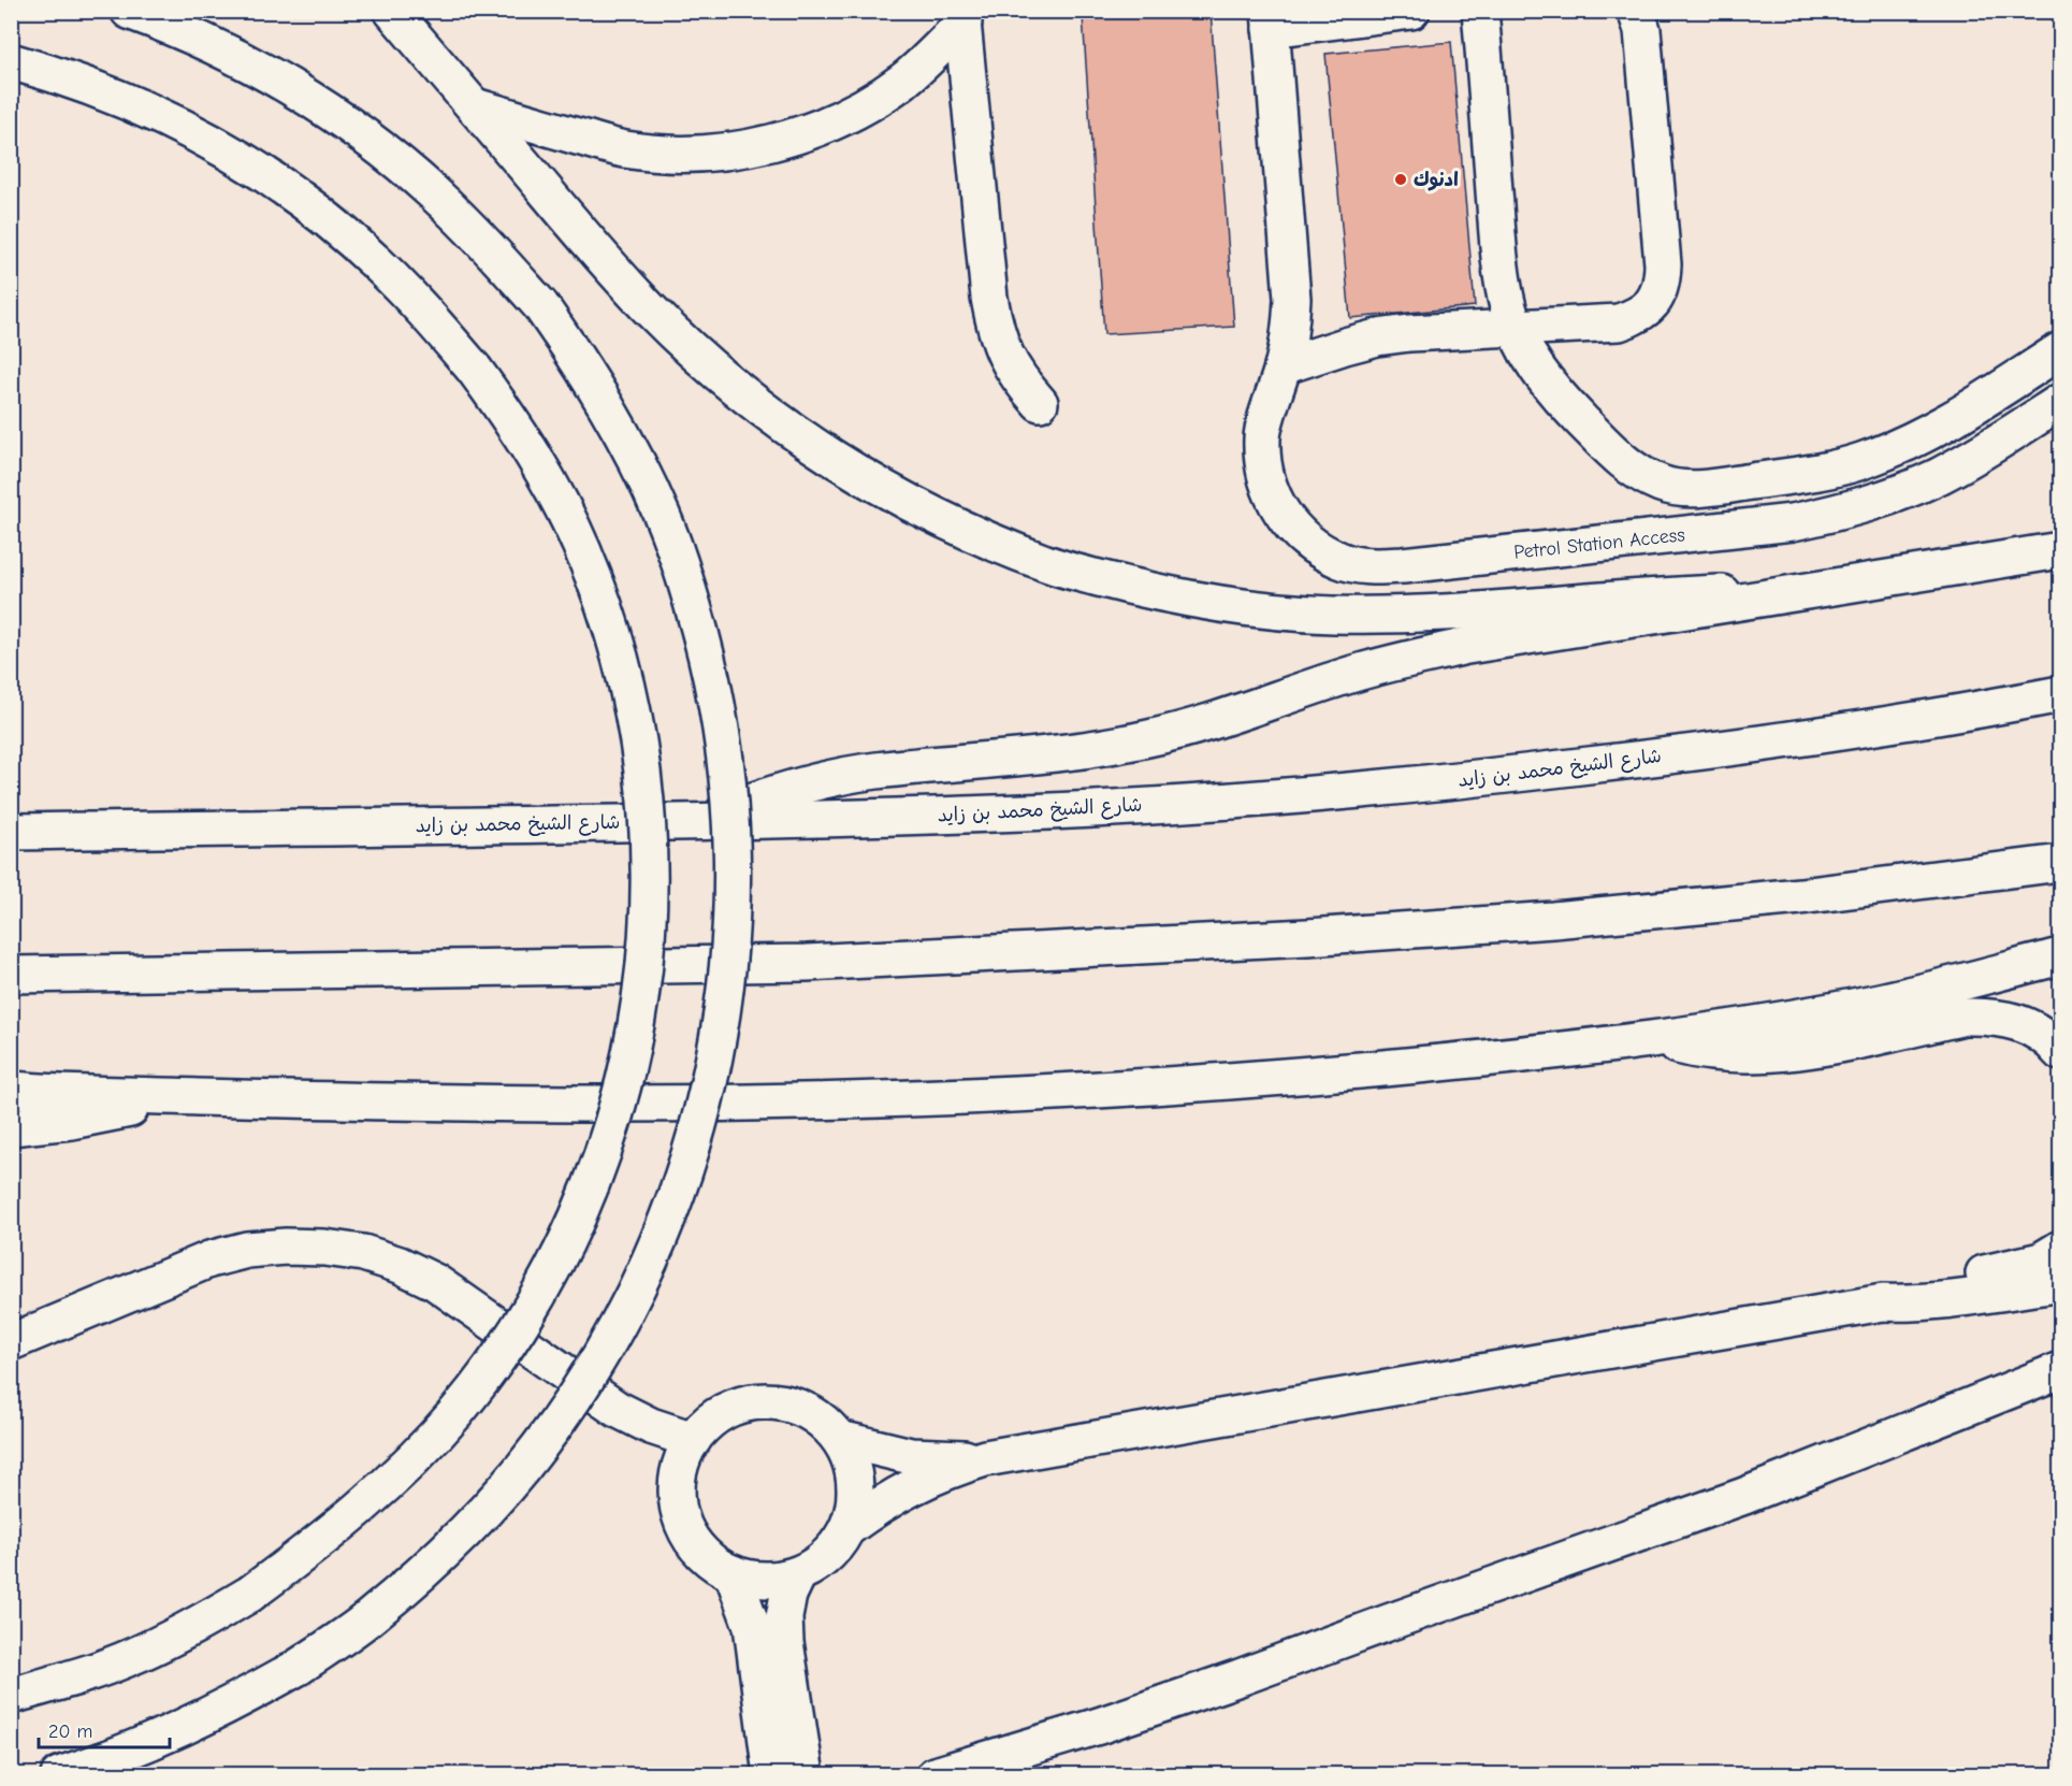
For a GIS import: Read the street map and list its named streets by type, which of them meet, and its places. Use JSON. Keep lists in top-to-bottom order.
{
  "streets": {
    "main road": ["Petrol Station Access", "شارع الشيخ محمد بن زايد"]
  },
  "places": ["ادنوك"],
  "scale_bar": "20 m"
}
